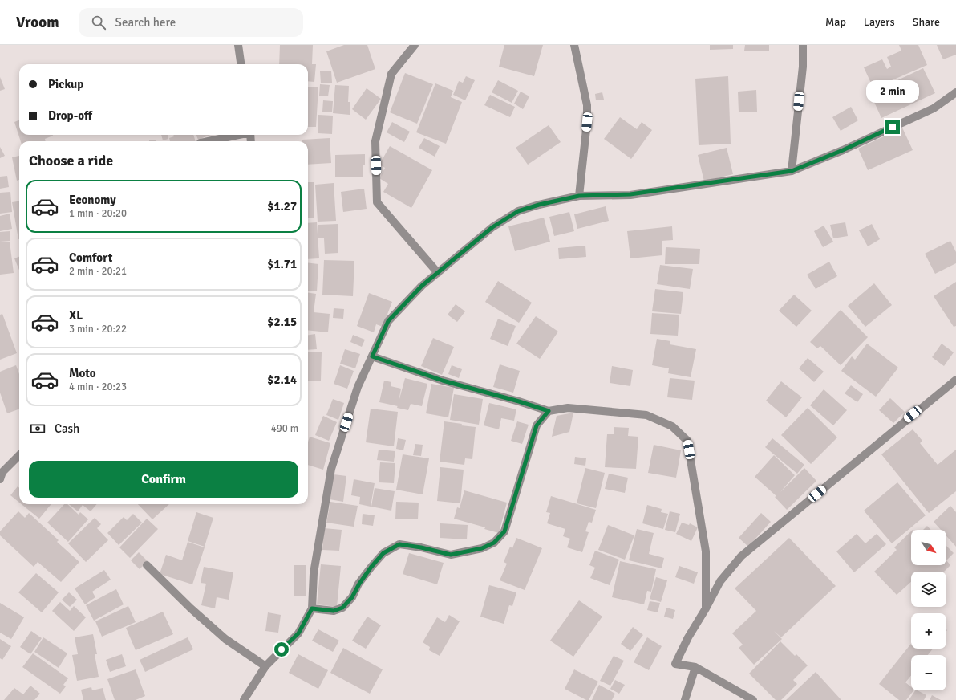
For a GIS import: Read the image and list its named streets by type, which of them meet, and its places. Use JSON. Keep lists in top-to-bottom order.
{
  "north": "bottom right",
  "page": {
    "header": "Vroom",
    "search": "Search here",
    "nav": ["Map", "Layers", "Share"],
    "banner": ["Pickup", "Drop-off"],
    "bubble": "2 min",
    "heading": "Choose a ride",
    "list": [
      {
        "name": "Economy",
        "note": "1 min · 20:20",
        "value": "$1.27"
      },
      {
        "name": "Comfort",
        "note": "2 min · 20:21",
        "value": "$1.71"
      },
      {
        "name": "XL",
        "note": "3 min · 20:22",
        "value": "$2.15"
      },
      {
        "name": "Moto",
        "note": "4 min · 20:23",
        "value": "$2.14"
      }
    ],
    "pay": ["Cash", "490 m"],
    "buttons": "Confirm",
    "map_buttons": ["+", "−"]
  }
}
